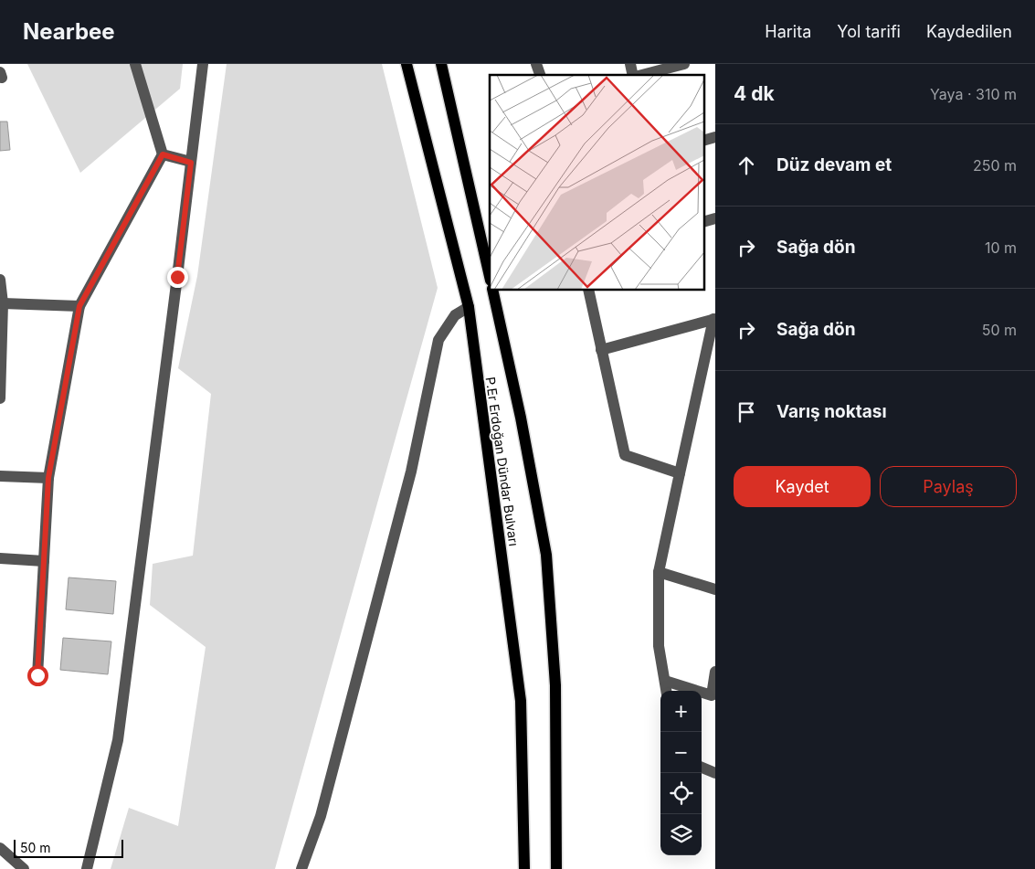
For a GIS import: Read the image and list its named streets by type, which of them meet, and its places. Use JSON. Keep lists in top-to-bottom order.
{
  "streets": {
    "main road": ["P.Er Erdoğan Dündar Bulvarı"]
  },
  "scale_bar": "50 m",
  "page": {
    "header": "Nearbee",
    "nav": ["Harita", "Yol tarifi", "Kaydedilen"],
    "heading": ["4 dk", "Yaya · 310 m"],
    "list": [
      ["Düz devam et", "250 m"],
      ["Sağa dön", "10 m"],
      ["Sağa dön", "50 m"],
      "Varış noktası"
    ],
    "buttons": ["Kaydet", "Paylaş"],
    "map_buttons": ["+", "−"],
    "scale": "50 m"
  }
}
